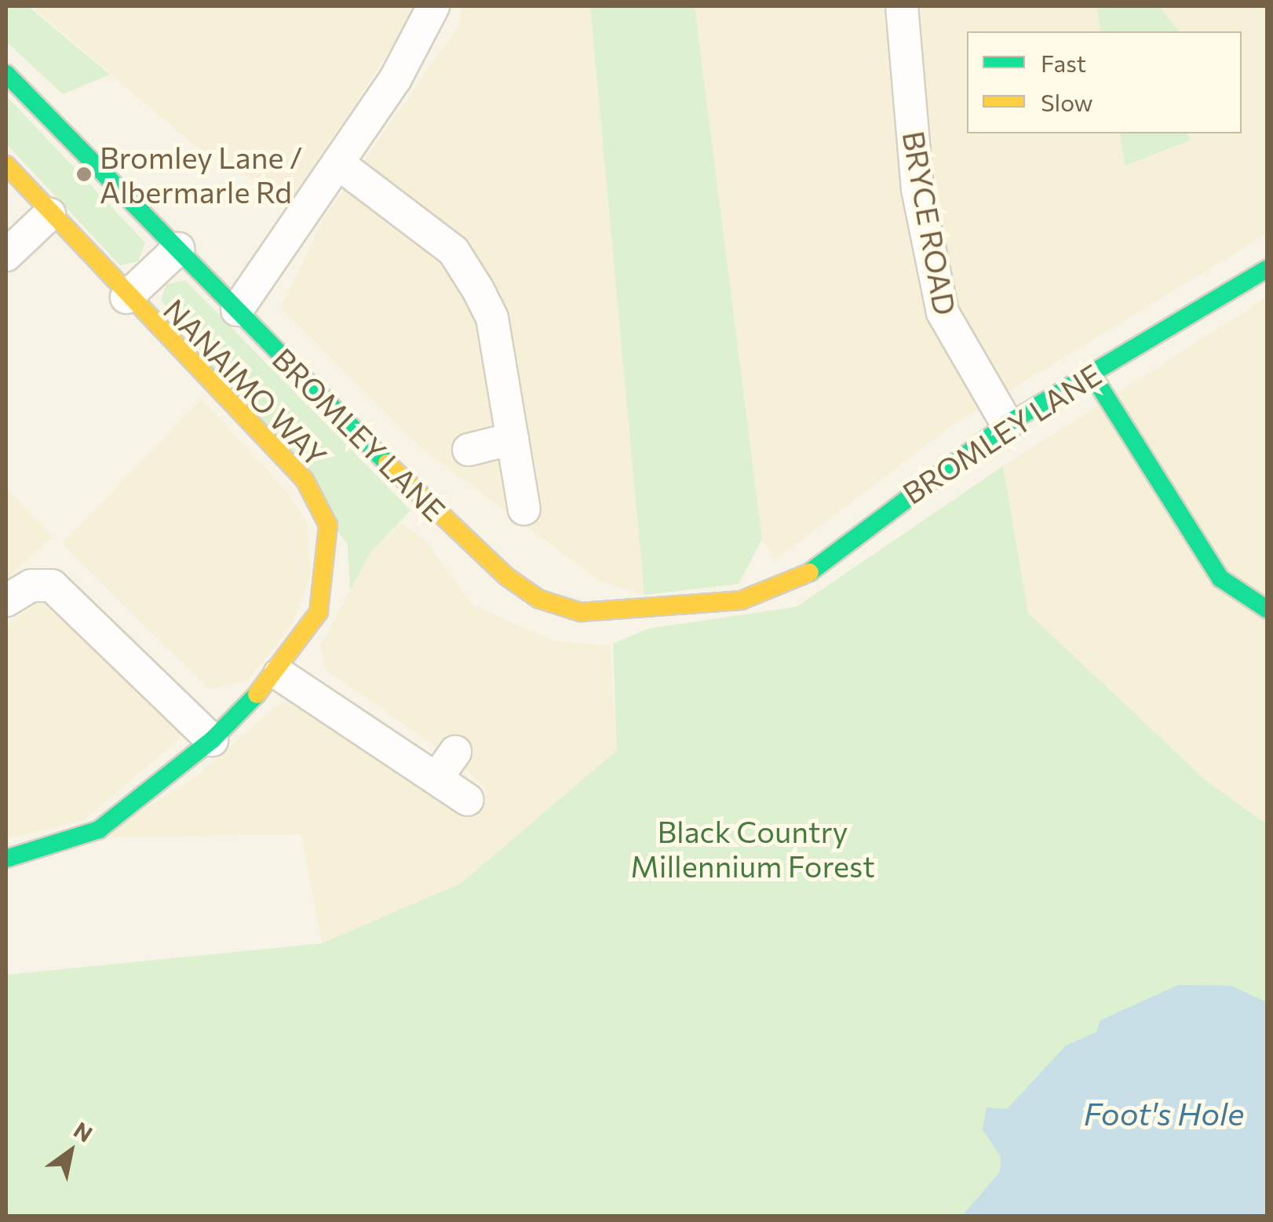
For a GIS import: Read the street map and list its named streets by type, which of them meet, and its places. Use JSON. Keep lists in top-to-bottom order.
{
  "streets": {
    "street": ["BRYCE ROAD", "NANAIMO WAY", "BROMLEY LANE"]
  },
  "crossings": [
    ["BRYCE ROAD", "BROMLEY LANE"]
  ],
  "water": ["Foot's Hole"],
  "parks": ["Black Country Millennium Forest"],
  "places": ["Bromley Lane / Albermarle Rd"],
  "legend": ["Fast", "Slow"],
  "north": "top right"
}
